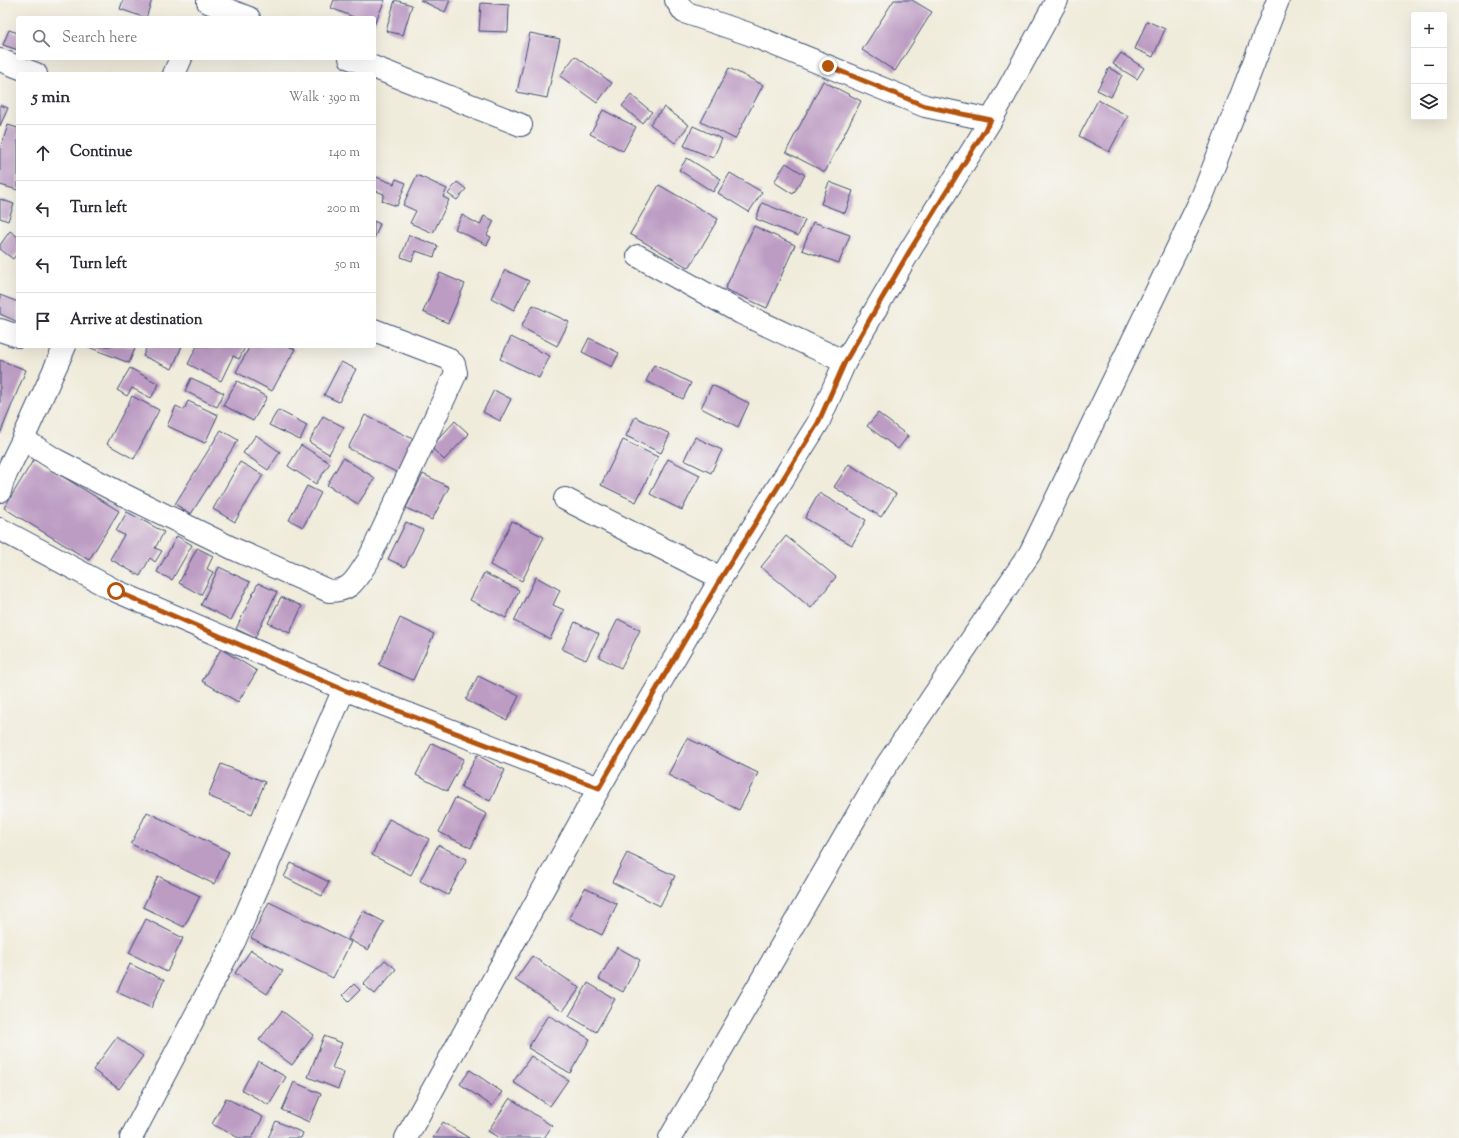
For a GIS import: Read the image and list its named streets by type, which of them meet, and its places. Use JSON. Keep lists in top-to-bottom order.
{
  "page": {
    "map_buttons": ["+", "−"],
    "search": "Search here",
    "heading": ["5 min", "Walk · 390 m"],
    "list": [
      ["Continue", "140 m"],
      ["Turn left", "200 m"],
      ["Turn left", "50 m"],
      "Arrive at destination"
    ]
  }
}
